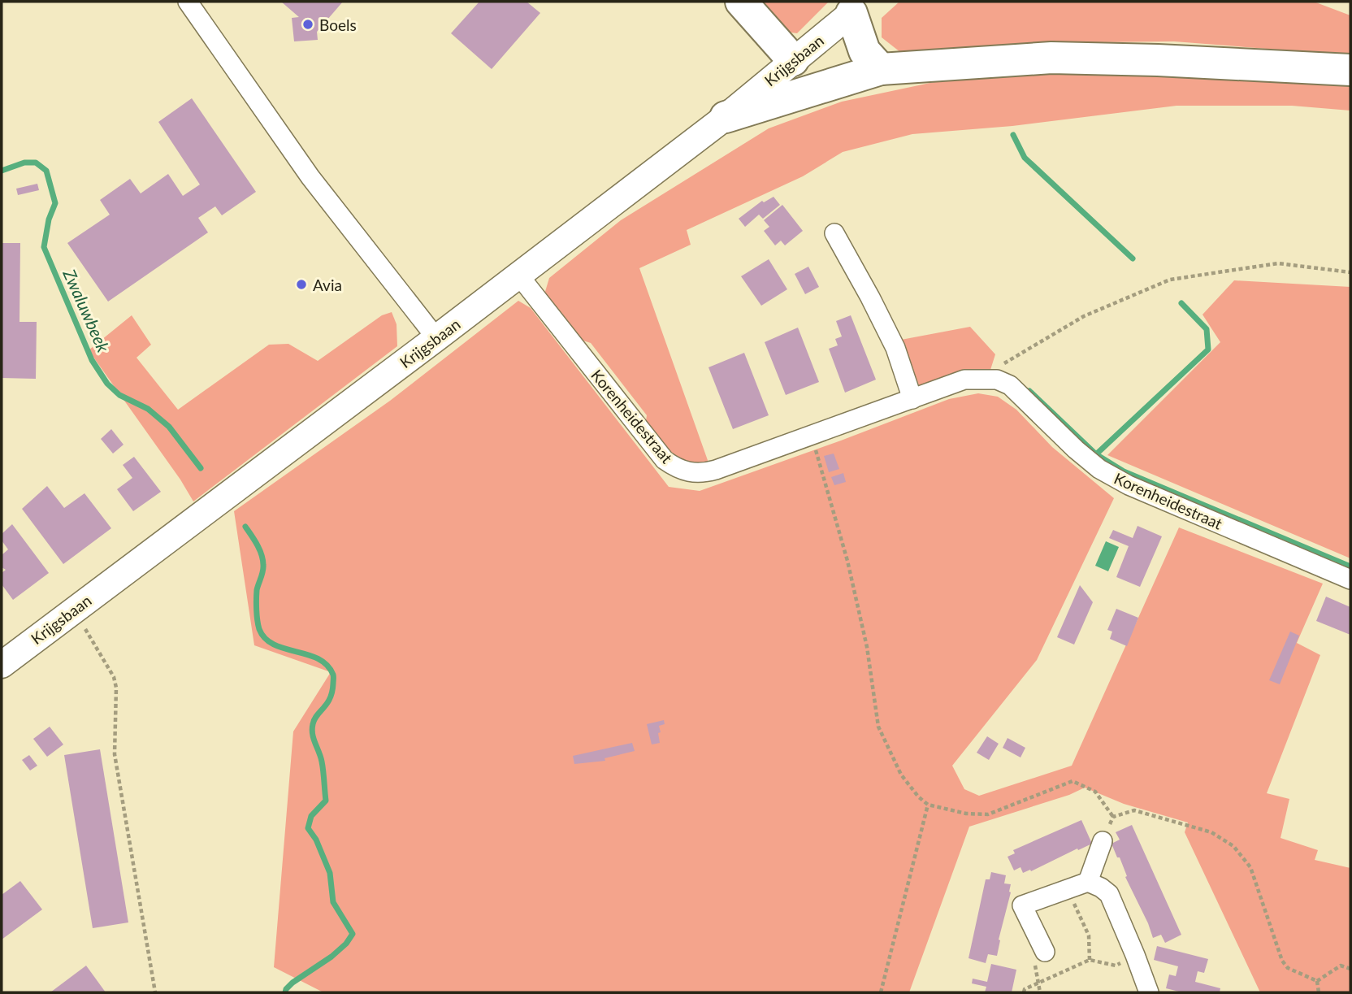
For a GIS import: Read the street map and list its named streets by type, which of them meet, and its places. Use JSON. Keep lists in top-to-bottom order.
{
  "streets": {
    "main road": ["Krijgsbaan"],
    "street": ["Korenheidestraat"]
  },
  "crossings": [
    ["Krijgsbaan", "Korenheidestraat"]
  ],
  "water": ["Zwaluwbeek"],
  "places": ["Boels", "Avia"]
}
